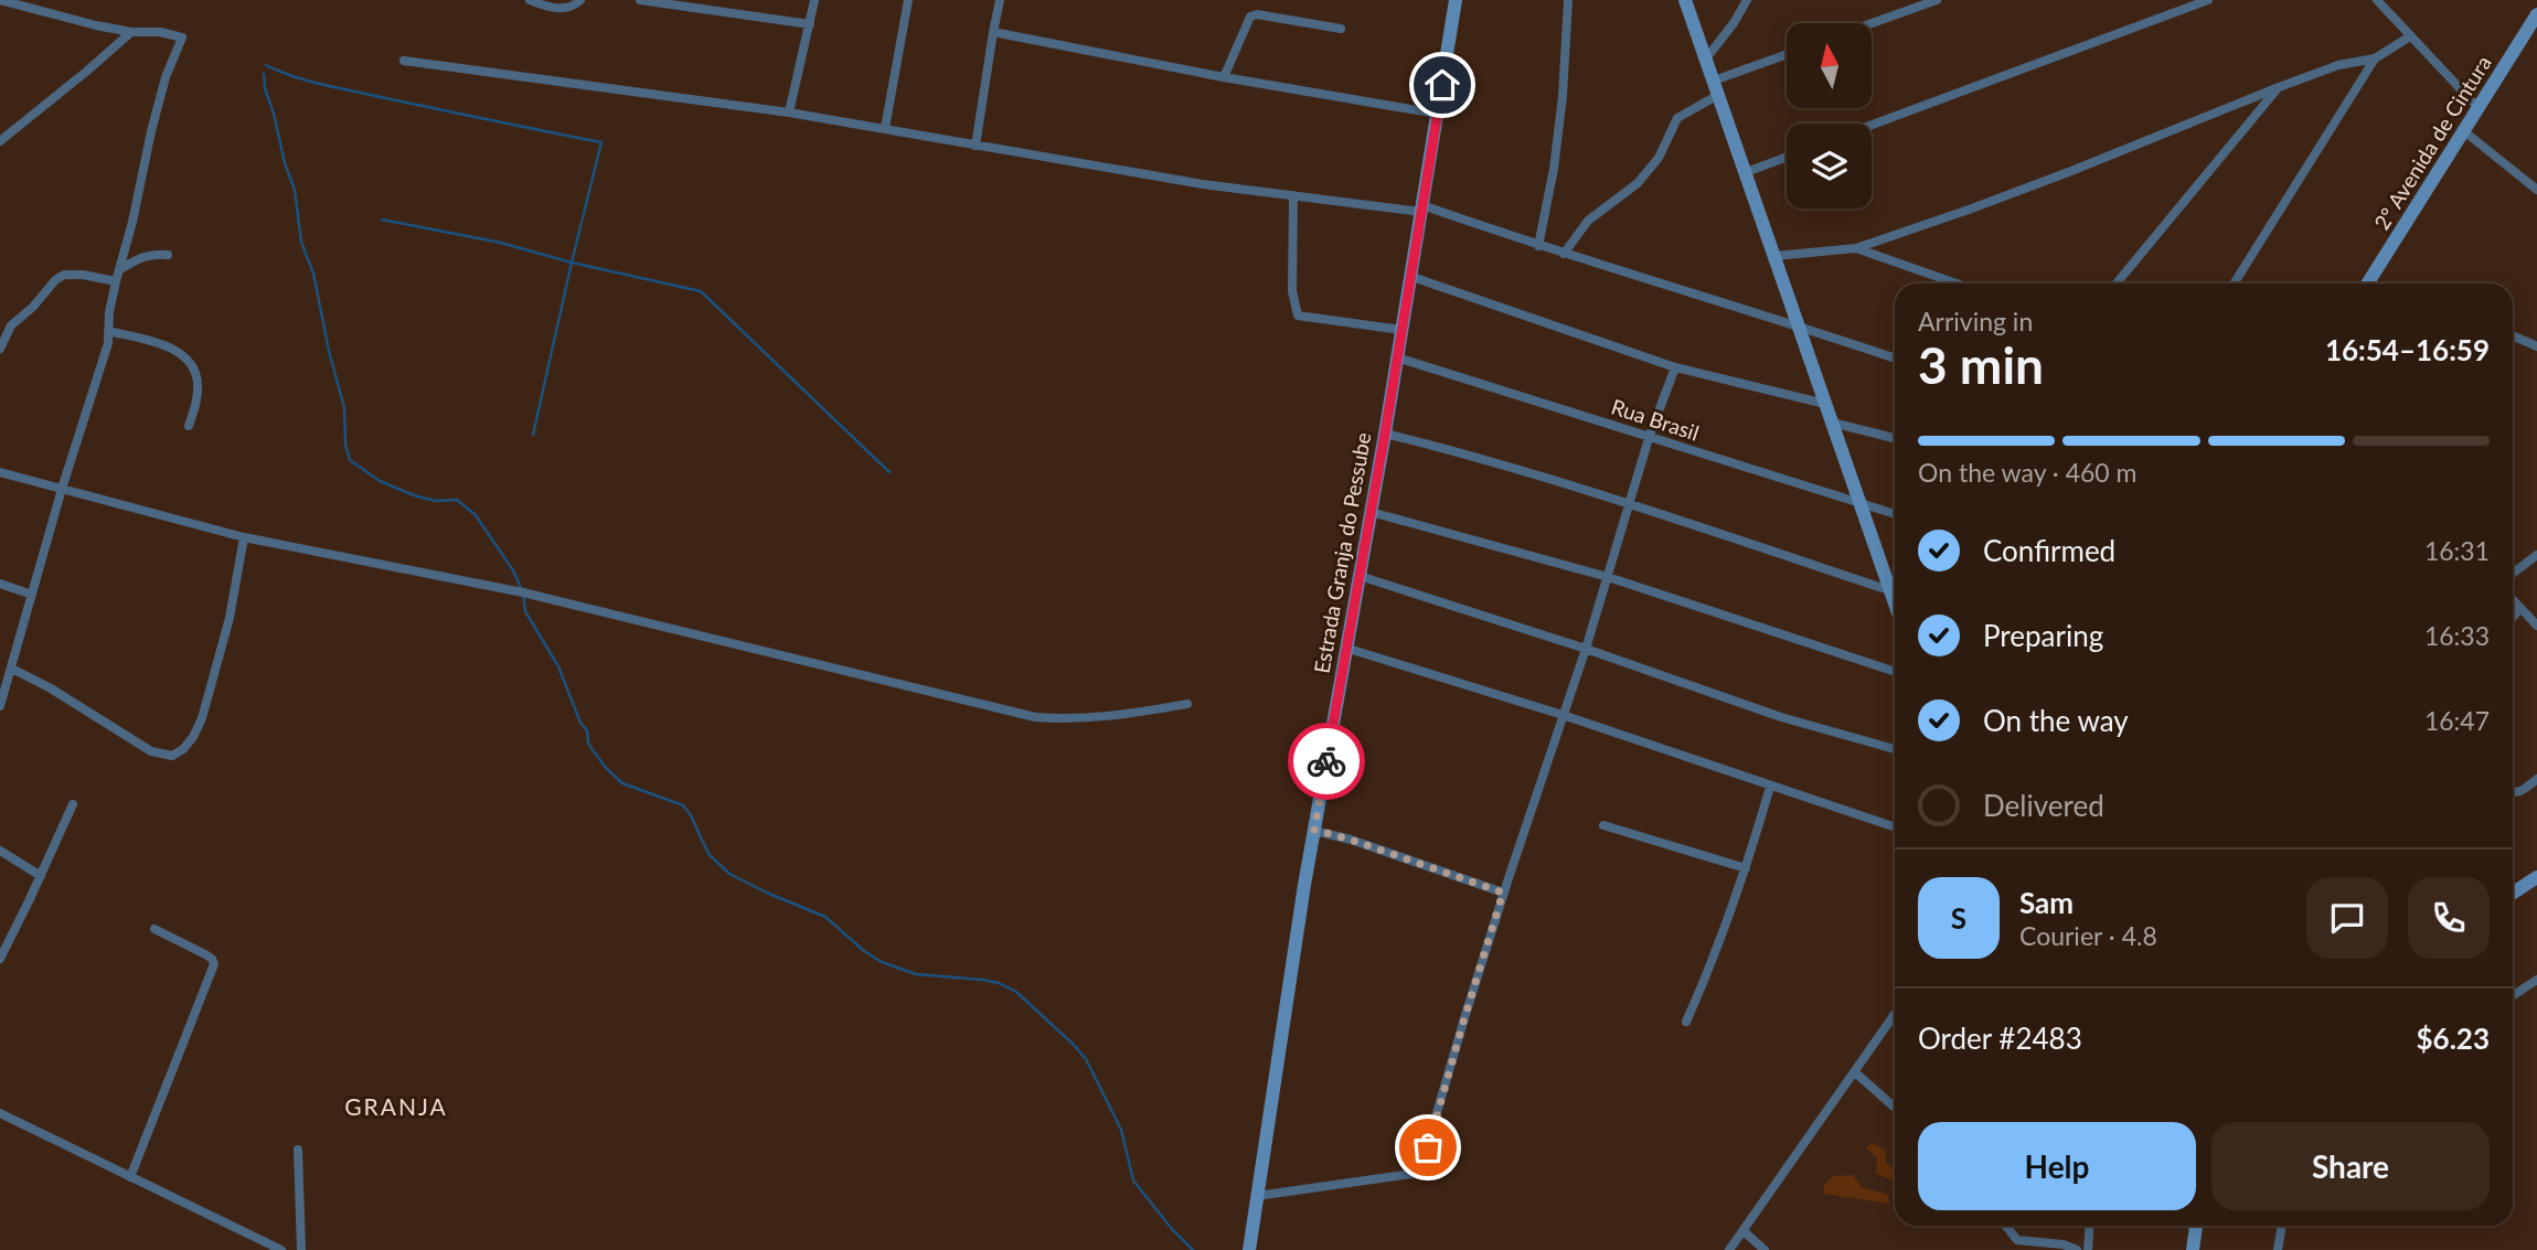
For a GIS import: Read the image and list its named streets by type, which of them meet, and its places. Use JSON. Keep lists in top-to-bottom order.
{
  "streets": {
    "main road": ["2° Avenida de Cintura", "Estrada Granja do Pessube"],
    "street": ["Rua Brasil"]
  },
  "crossings": [
    ["Rua Brasil", "Estrada Granja do Pessube"]
  ],
  "districts": ["GRANJA"],
  "north": "top",
  "page": {
    "heading": ["3 min", "Arriving in", "16:54–16:59"],
    "panel": [
      "Sam",
      "Courier · 4.8",
      "Order #2483",
      "$6.23"
    ],
    "bar": "On the way · 460 m",
    "list": [
      ["Confirmed", "16:31"],
      ["Preparing", "16:33"],
      ["On the way", "16:47"],
      "Delivered"
    ],
    "round": "S",
    "buttons": ["Help", "Share"]
  }
}
